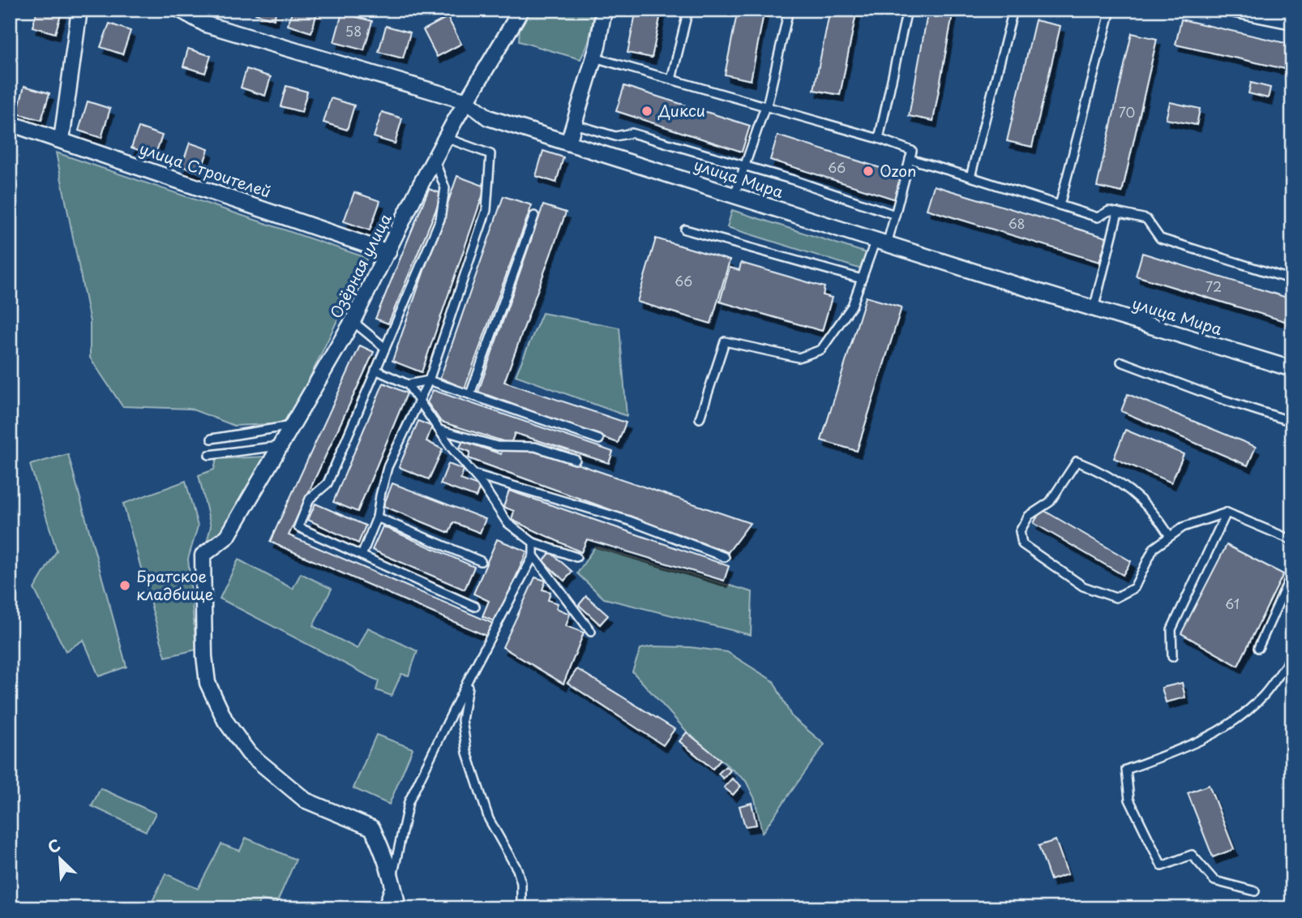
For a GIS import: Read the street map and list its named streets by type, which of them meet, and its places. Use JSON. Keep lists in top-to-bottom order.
{
  "streets": {
    "street": ["улица Строителей", "улица Мира", "Озёрная улица"]
  },
  "crossings": [
    ["улица Строителей", "Озёрная улица"],
    ["улица Мира", "Озёрная улица"]
  ],
  "places": ["Дикси", "Ozon", "Братское кладбище"],
  "house_numbers": [
    "58",
    "70",
    "66",
    "68",
    "66",
    "72",
    "61"
  ],
  "north": "top left"
}
